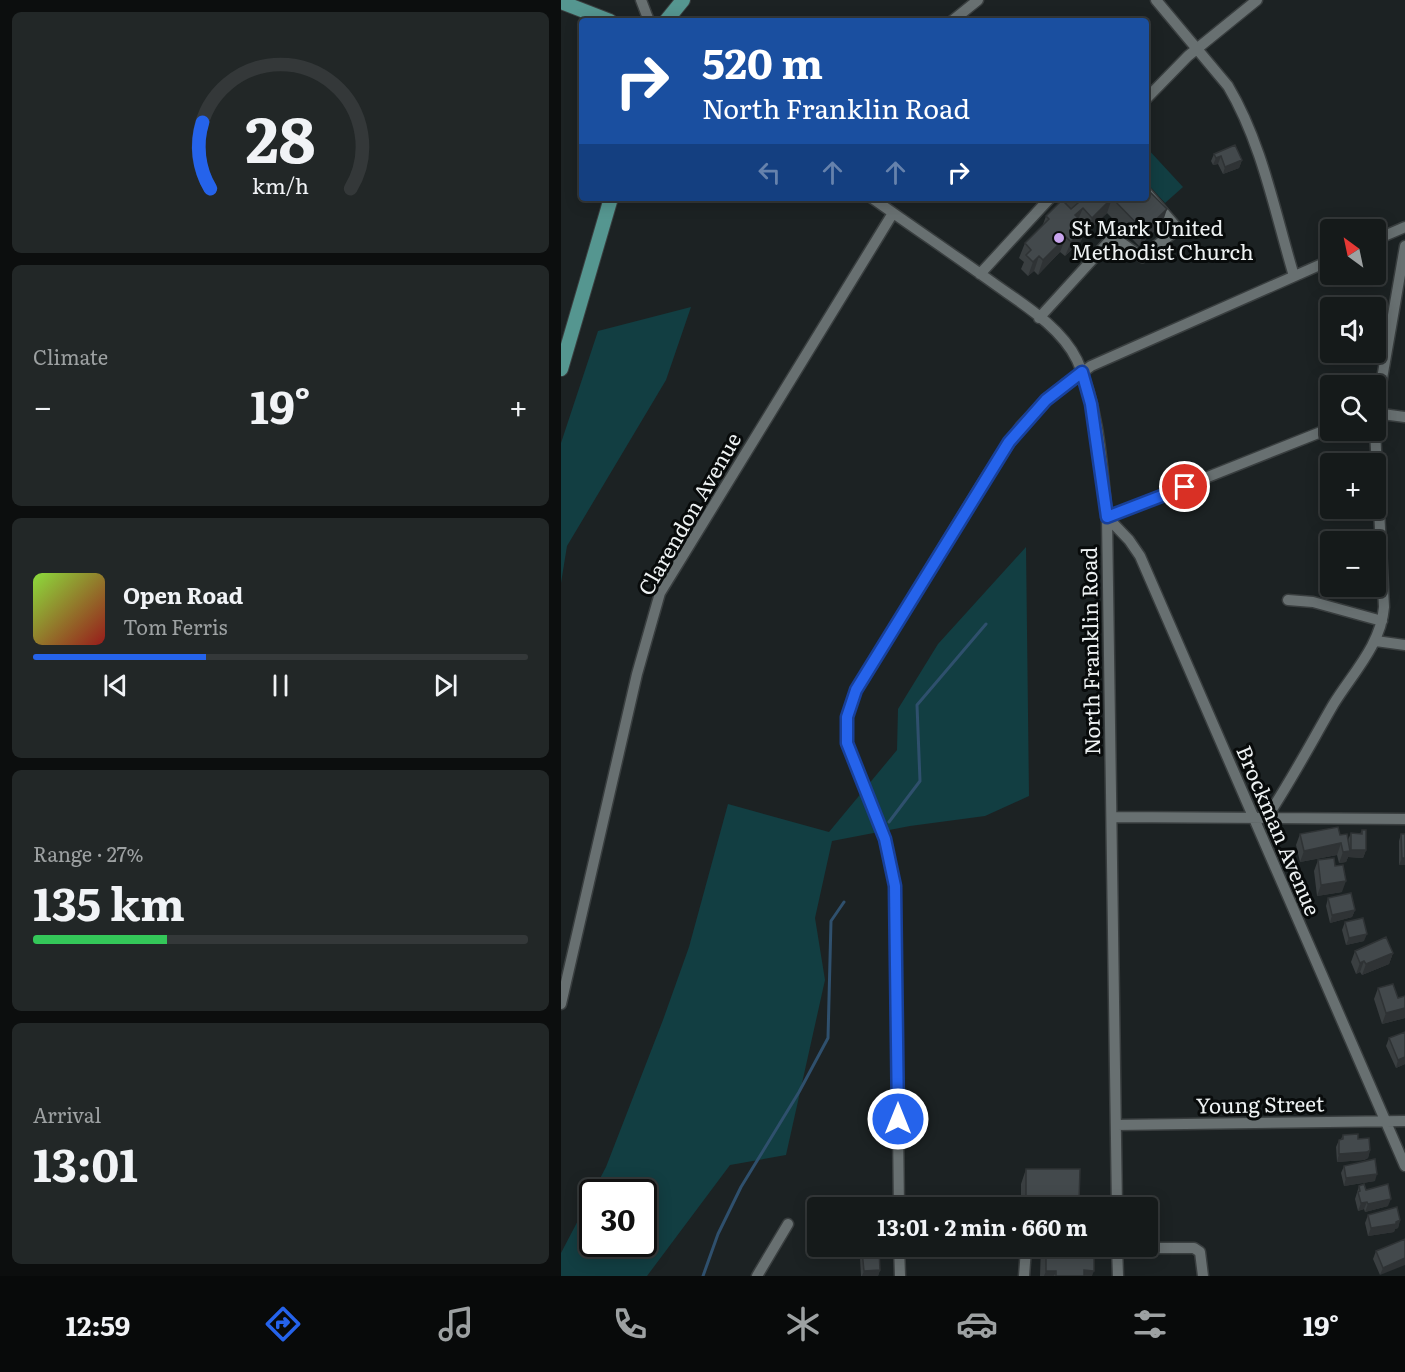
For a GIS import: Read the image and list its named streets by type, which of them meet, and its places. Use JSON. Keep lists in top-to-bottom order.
{
  "streets": {
    "street": [
      "Clarendon Avenue",
      "North Franklin Road",
      "Brockman Avenue",
      "Young Street"
    ]
  },
  "crossings": [
    ["Clarendon Avenue", "North Franklin Road"],
    ["North Franklin Road", "Brockman Avenue"],
    ["North Franklin Road", "Young Street"],
    ["Brockman Avenue", "Young Street"]
  ],
  "places": ["St Mark United Methodist Church"],
  "north": "top left",
  "page": {
    "turn": ["520 m", "North Franklin Road"],
    "map_buttons": ["+", "−"],
    "tile": [
      "Climate",
      ["Range · 27%", "135 km"],
      ["Arrival", "13:01"]
    ],
    "heat": ["−", "19°", "+"],
    "song": ["Open Road", "Tom Ferris"],
    "limit": "30",
    "trip": "13:01 · 2 min · 660 m",
    "tabs": ["12:59", "19°"],
    "gauge": ["28", "km/h"]
  }
}
